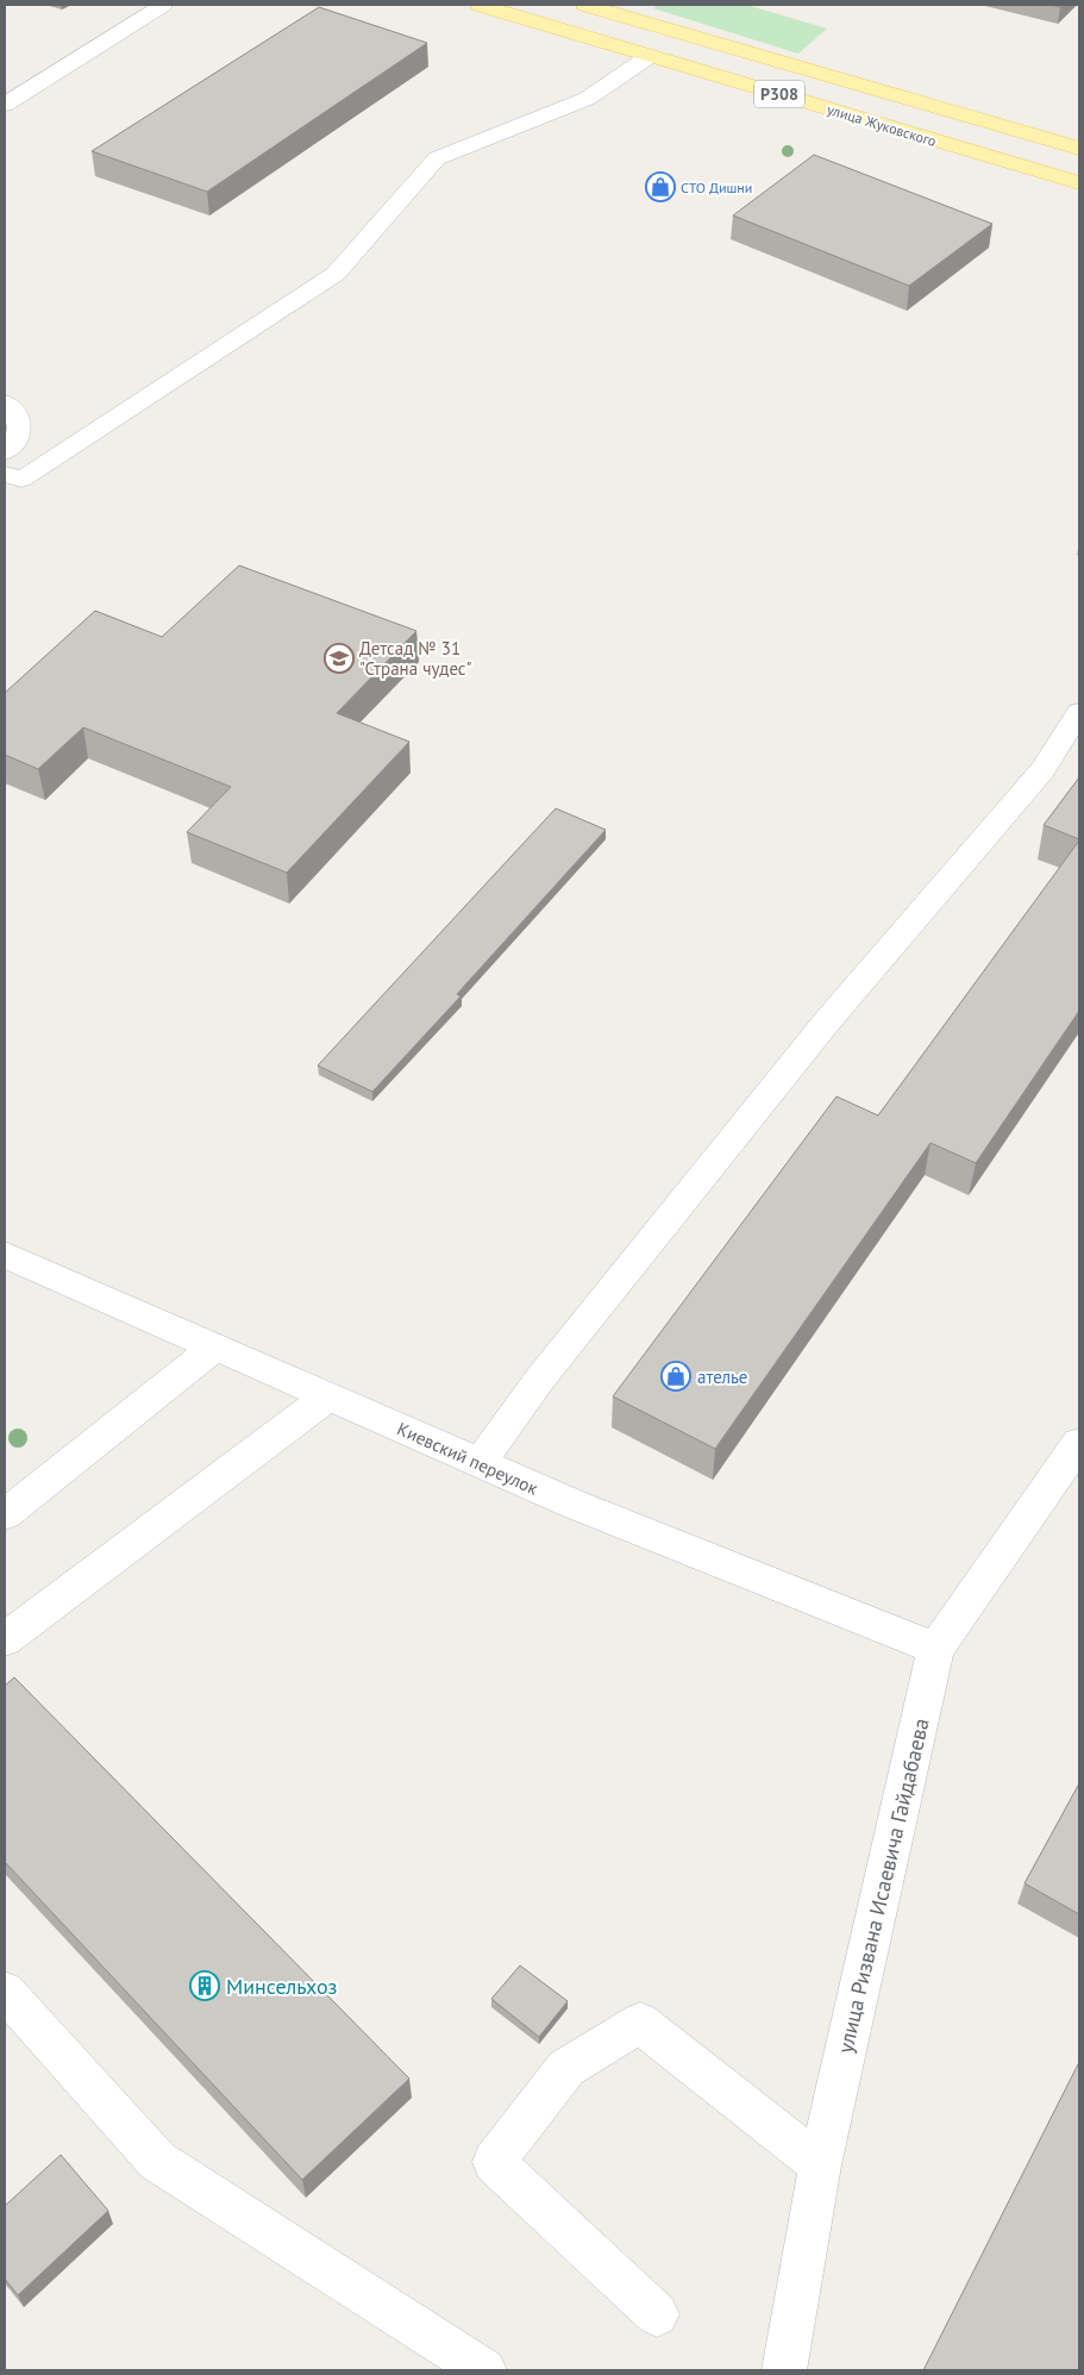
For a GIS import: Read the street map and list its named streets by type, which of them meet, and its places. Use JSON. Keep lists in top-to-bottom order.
{
  "streets": {
    "main road": ["P308", "улица Жуковского"],
    "street": ["Киевский переулок", "улица Ризвана Исаевича Гайдабаева"]
  },
  "crossings": [
    ["Киевский переулок", "улица Ризвана Исаевича Гайдабаева"]
  ],
  "places": {
    "shop": ["СТО Дишни", "ателье"],
    "school or university": ["Детсад № 31 \"Страна чудес\""],
    "building": ["Минсельхоз"]
  }
}
